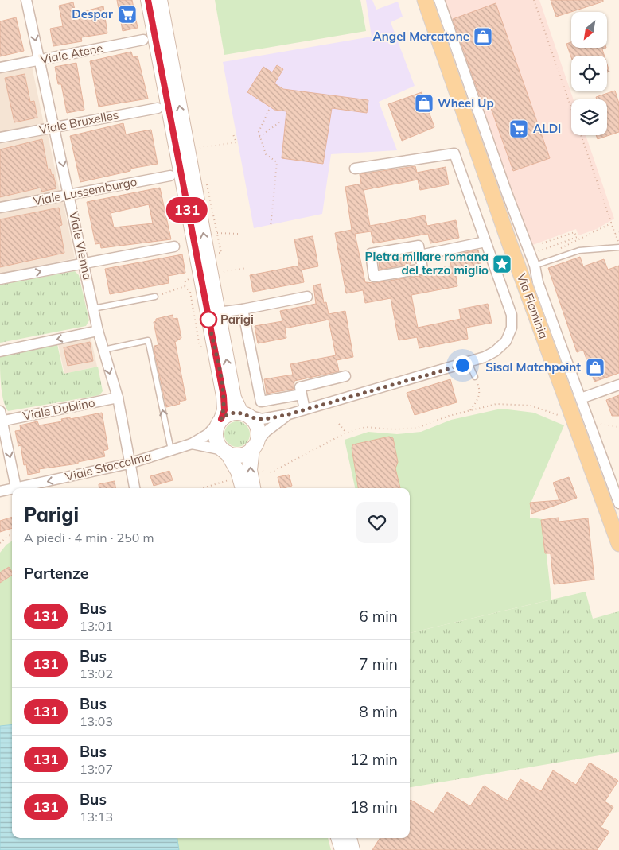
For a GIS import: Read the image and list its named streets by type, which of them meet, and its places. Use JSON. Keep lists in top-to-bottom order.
{
  "streets": {
    "main road": ["Via Flaminia"],
    "street": [
      "Viale Atene",
      "Viale Bruxelles",
      "Viale Lussemburgo",
      "Viale Vienna",
      "Viale Dublino",
      "Viale Stoccolma"
    ]
  },
  "crossings": [
    ["Viale Atene", "Viale Vienna"],
    ["Viale Bruxelles", "Viale Vienna"],
    ["Viale Lussemburgo", "Viale Vienna"],
    ["Viale Vienna", "Viale Dublino"],
    ["Viale Vienna", "Viale Stoccolma"]
  ],
  "one_way": ["Viale Vienna", "Viale Stoccolma"],
  "places": {
    "supermarket": ["Despar", "ALDI"],
    "shop": ["Angel Mercatone", "Wheel Up", "Sisal Matchpoint"],
    "place": ["Pietra miliare romana del terzo miglio"],
    "other": ["Parigi"]
  },
  "lines": ["bus line 131"],
  "north": "bottom left",
  "page": {
    "on_map": "131",
    "heading": [
      ["Parigi", "A piedi · 4 min · 250 m"],
      "Partenze"
    ],
    "list": [
      {
        "mark": "131",
        "name": "Bus",
        "note": "13:01",
        "value": "6 min"
      },
      {
        "mark": "131",
        "name": "Bus",
        "note": "13:02",
        "value": "7 min"
      },
      {
        "mark": "131",
        "name": "Bus",
        "note": "13:03",
        "value": "8 min"
      },
      {
        "mark": "131",
        "name": "Bus",
        "note": "13:07",
        "value": "12 min"
      },
      {
        "mark": "131",
        "name": "Bus",
        "note": "13:13",
        "value": "18 min"
      }
    ]
  }
}
